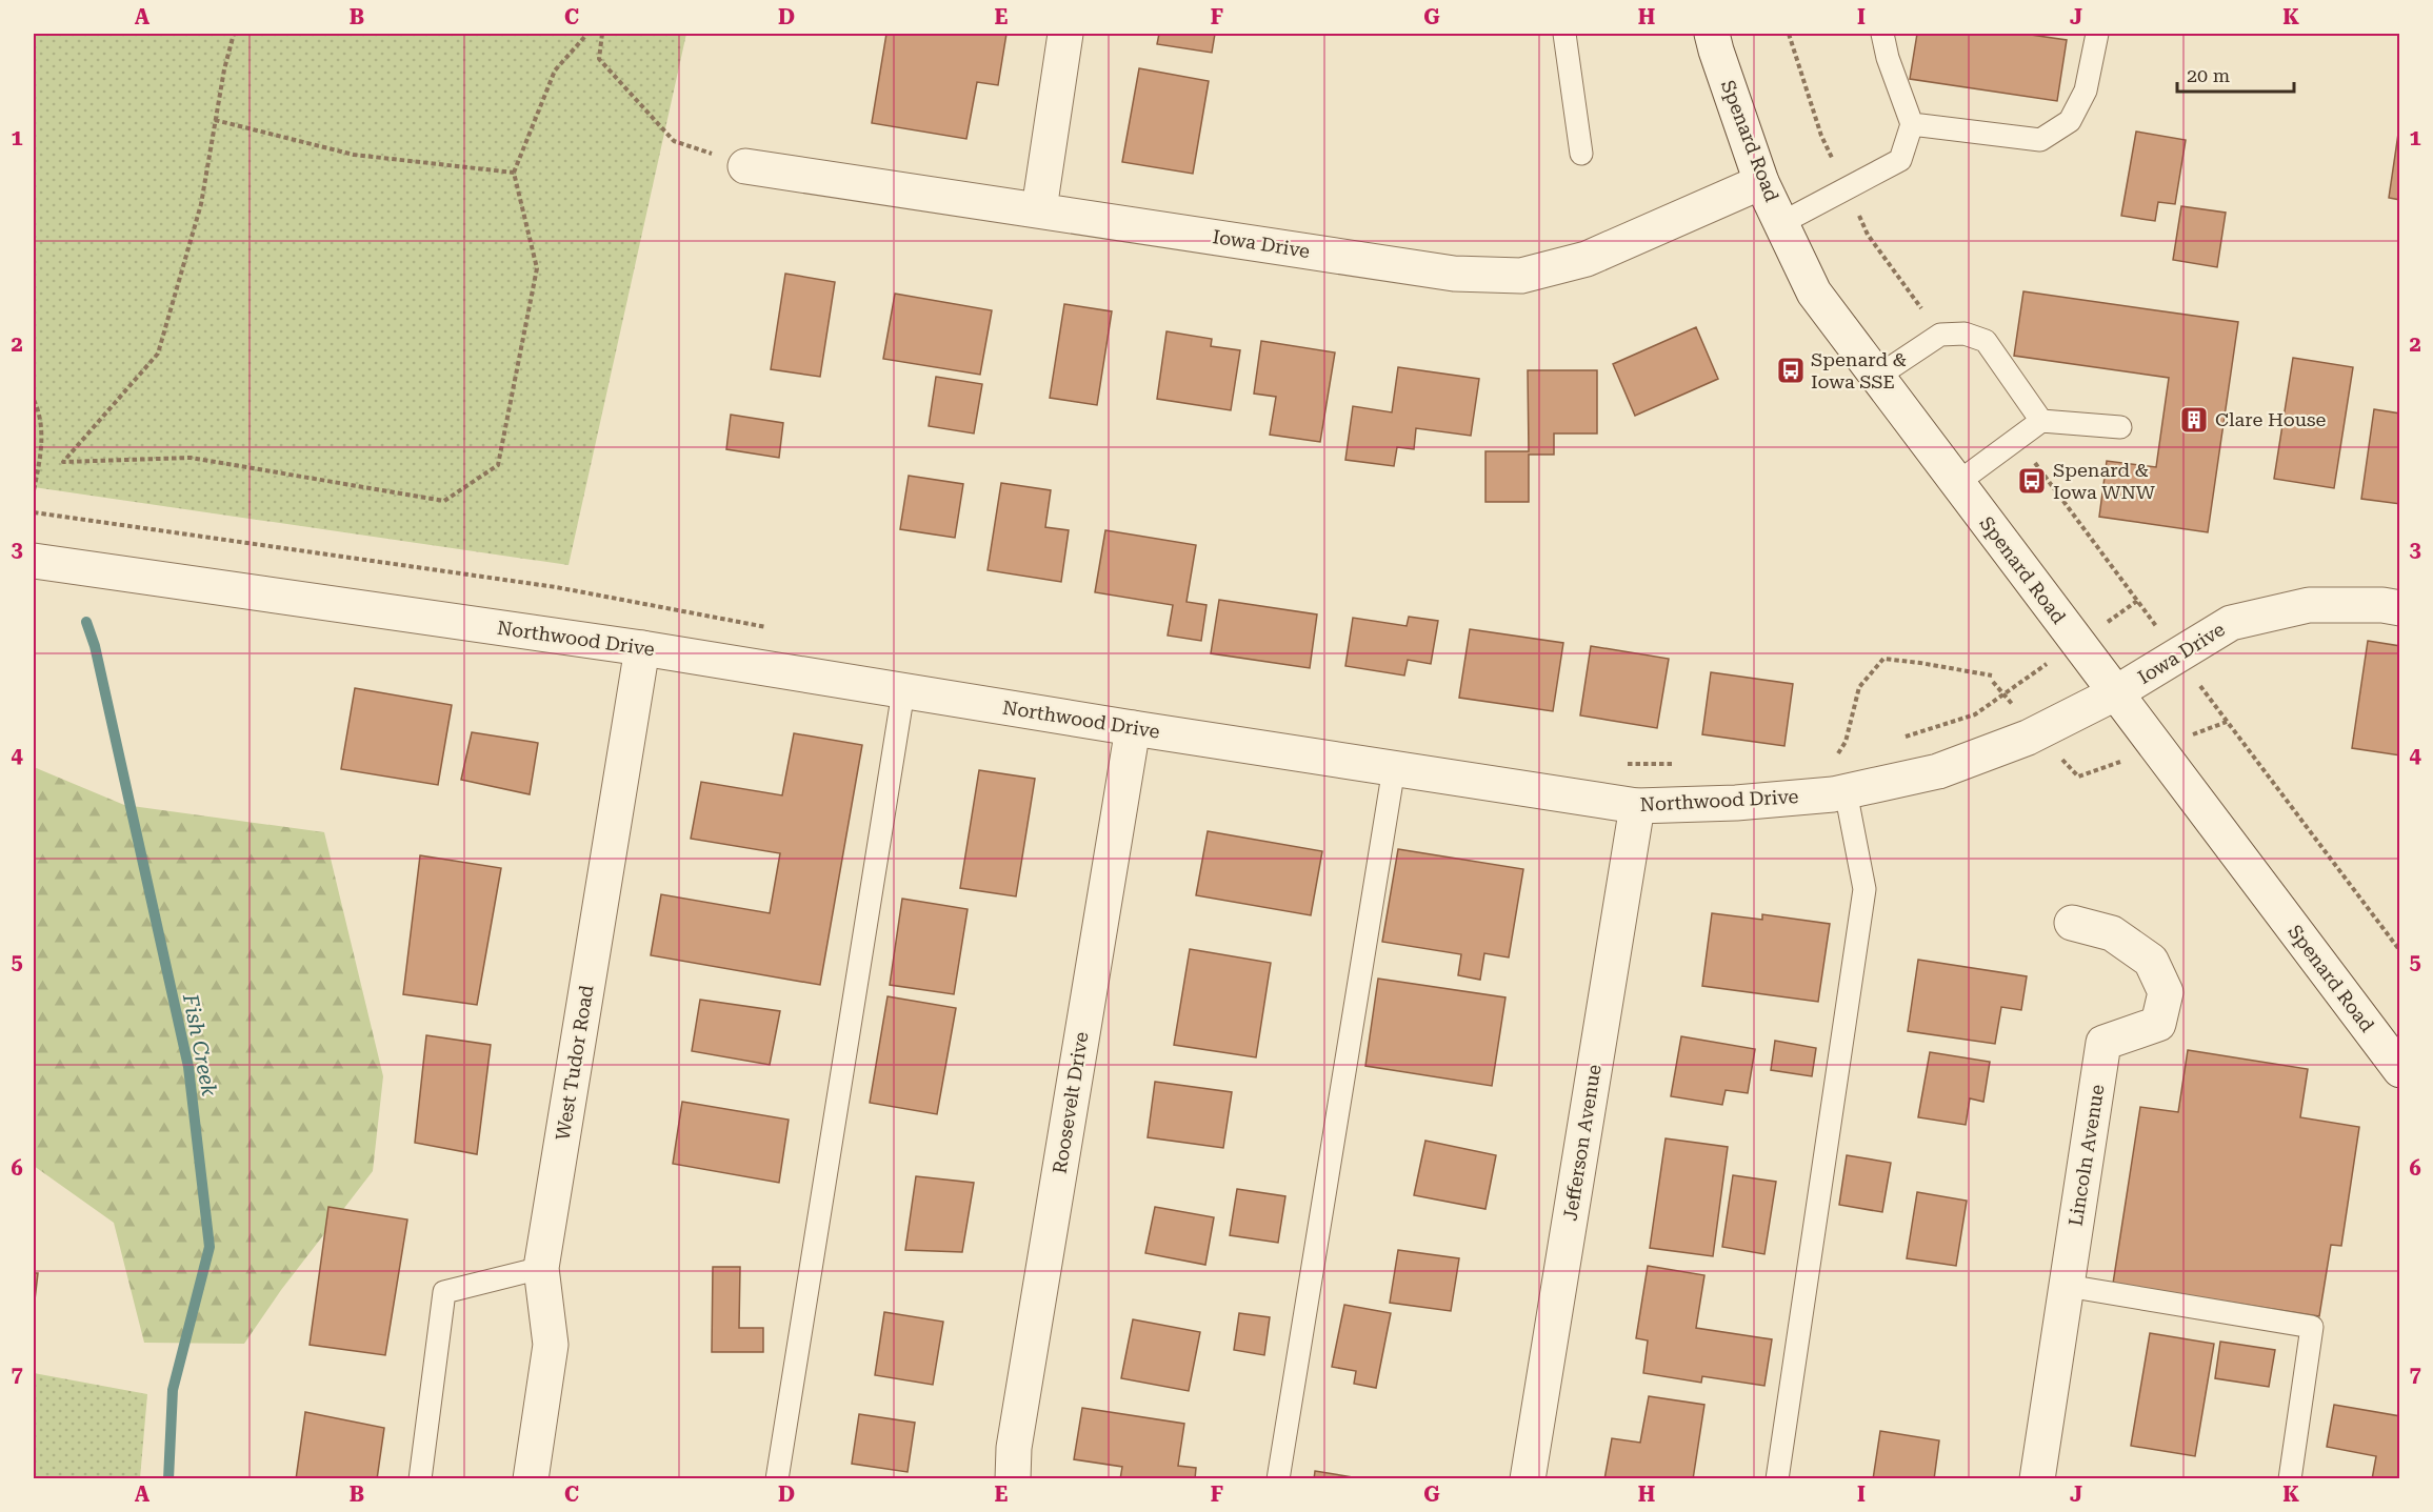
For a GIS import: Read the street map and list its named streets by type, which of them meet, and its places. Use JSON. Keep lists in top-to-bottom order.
{
  "streets": {
    "street": [
      "Spenard Road",
      "Iowa Drive",
      "Northwood Drive",
      "West Tudor Road",
      "Roosevelt Drive",
      "Jefferson Avenue",
      "Lincoln Avenue"
    ]
  },
  "crossings": [
    ["Spenard Road", "Iowa Drive"],
    ["Spenard Road", "Northwood Drive"],
    ["Iowa Drive", "Northwood Drive"],
    ["Northwood Drive", "West Tudor Road"],
    ["Northwood Drive", "Roosevelt Drive"],
    ["Northwood Drive", "Jefferson Avenue"]
  ],
  "water": ["Fish Creek"],
  "places": {
    "bus stop": ["Spenard & Iowa SSE", "Spenard & Iowa WNW"],
    "building": ["Clare House"]
  },
  "scale_bar": "20 m",
  "grid": {
    "columns": [
      "A",
      "B",
      "C",
      "D",
      "E",
      "F",
      "G",
      "H",
      "I",
      "J",
      "K"
    ],
    "rows": [
      "1",
      "2",
      "3",
      "4",
      "5",
      "6",
      "7"
    ]
  }
}
